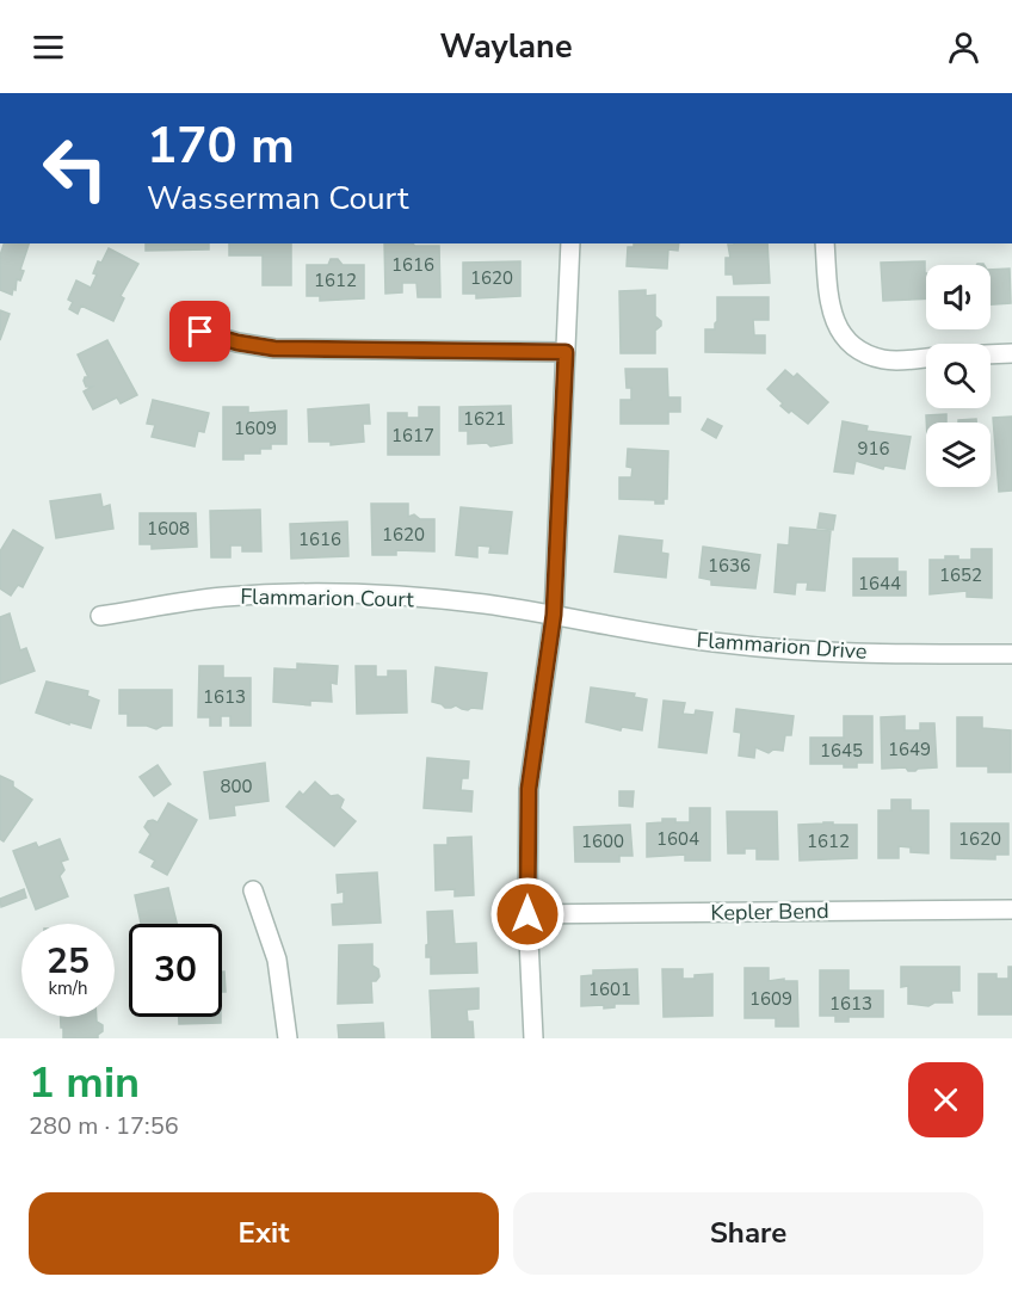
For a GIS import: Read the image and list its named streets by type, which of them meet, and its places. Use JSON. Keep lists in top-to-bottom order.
{
  "streets": {
    "street": ["Flammarion Court", "Flammarion Drive", "Kepler Bend"]
  },
  "crossings": [
    ["Flammarion Court", "Flammarion Drive"]
  ],
  "house_numbers": [
    "1616",
    "1620",
    "1612",
    "1621",
    "1609",
    "1617",
    "916",
    "1608",
    "1620",
    "1616",
    "1636",
    "1652",
    "1644",
    "1613",
    "1649",
    "1645",
    "800",
    "1604",
    "1620",
    "1600",
    "1612",
    "1601",
    "1609",
    "1613"
  ],
  "page": {
    "header": "Waylane",
    "turn": ["170 m", "Wasserman Court"],
    "speed": "25 km/h",
    "limit": "30",
    "heading": ["1 min", "280 m · 17:56"],
    "buttons": ["Exit", "Share"]
  }
}
